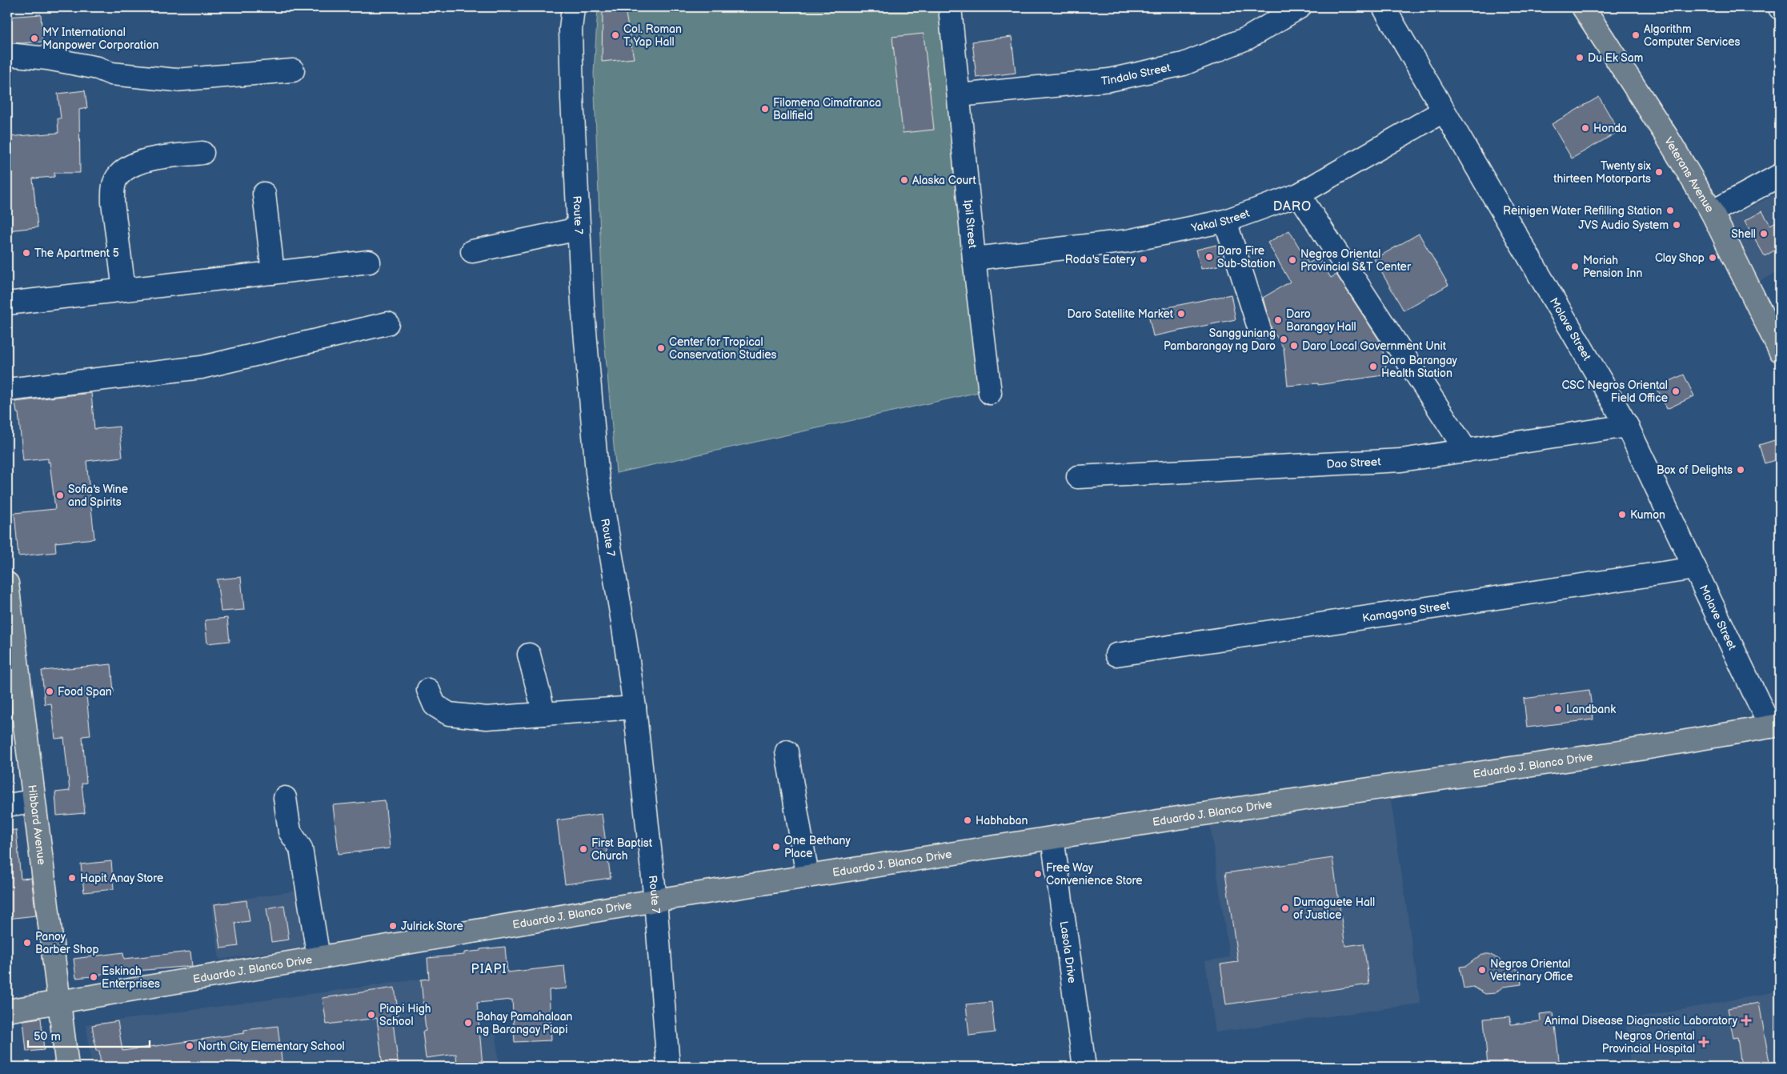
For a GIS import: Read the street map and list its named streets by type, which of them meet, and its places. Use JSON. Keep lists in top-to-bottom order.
{
  "streets": {
    "main road": ["Veterans Avenue", "Eduardo J. Blanco Drive", "Hibbard Avenue"],
    "street": [
      "Tindalo Street",
      "Route 7",
      "Yakal Street",
      "Ipil Street",
      "Molave Street",
      "Dao Street",
      "Kamagong Street",
      "Lasola Drive"
    ]
  },
  "crossings": [
    ["Tindalo Street", "Ipil Street"],
    ["Route 7", "Eduardo J. Blanco Drive"],
    ["Yakal Street", "Ipil Street"],
    ["Yakal Street", "Molave Street"],
    ["Molave Street", "Dao Street"],
    ["Molave Street", "Kamagong Street"],
    ["Molave Street", "Eduardo J. Blanco Drive"],
    ["Eduardo J. Blanco Drive", "Hibbard Avenue"],
    ["Eduardo J. Blanco Drive", "Lasola Drive"]
  ],
  "districts": ["DARO", "PIAPI"],
  "places": {
    "other": [
      "Col. Roman T. Yap Hall",
      "Algorithm Computer Services",
      "MY International Manpower Corporation",
      "Du Ek Sam",
      "Filomena Cimafranca Ballfield",
      "Honda",
      "Twenty six thirteen Motorparts",
      "Alaska Court",
      "Reinigen Water Refilling Station",
      "JVS Audio System",
      "Shell",
      "The Apartment 5",
      "Daro Fire Sub-Station",
      "Clay Shop",
      "Roda's Eatery",
      "Negros Oriental Provincial S&T Center",
      "Moriah Pension Inn",
      "Daro Satellite Market",
      "Daro Barangay Hall",
      "Sangguniang Pambarangay ng Daro",
      "Daro Local Government Unit",
      "Center for Tropical Conservation Studies",
      "Daro Barangay Health Station",
      "CSC Negros Oriental Field Office",
      "Box of Delights",
      "Sofia's Wine and Spirits",
      "Kumon",
      "Food Span",
      "Landbank",
      "Habhaban",
      "One Bethany Place",
      "First Baptist Church",
      "Free Way Convenience Store",
      "Hapit Anay Store",
      "Dumaguete Hall of Justice",
      "Julrick Store",
      "Panoy Barber Shop",
      "Negros Oriental Veterinary Office",
      "Eskinah Enterprises",
      "Piapi High School",
      "Bahay Pamahalaan ng Barangay Piapi",
      "North City Elementary School"
    ],
    "health": ["Animal Disease Diagnostic Laboratory", "Negros Oriental Provincial Hospital"]
  },
  "scale_bar": "50 m"
}
